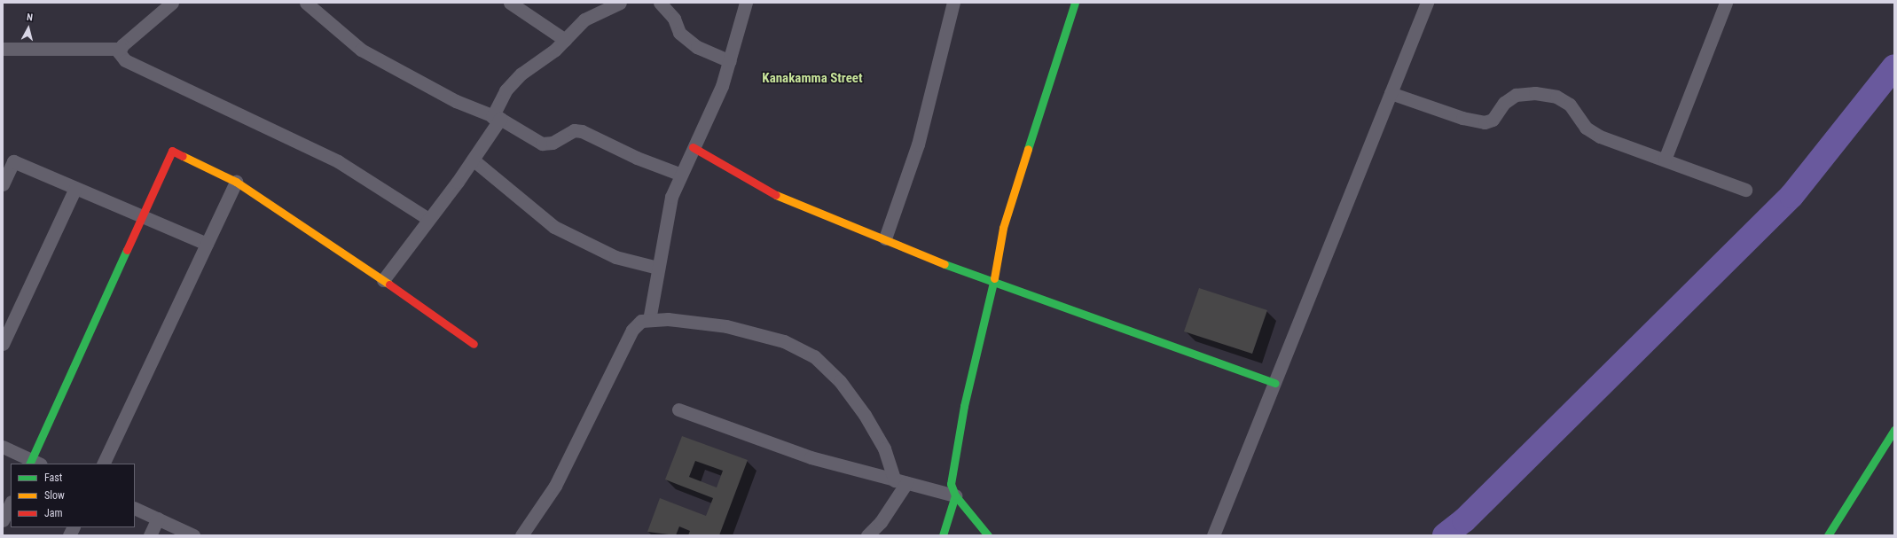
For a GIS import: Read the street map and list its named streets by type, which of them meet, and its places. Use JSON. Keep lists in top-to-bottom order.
{
  "districts": ["Kanakamma Street"],
  "legend": ["Fast", "Slow", "Jam"],
  "north": "top"
}
